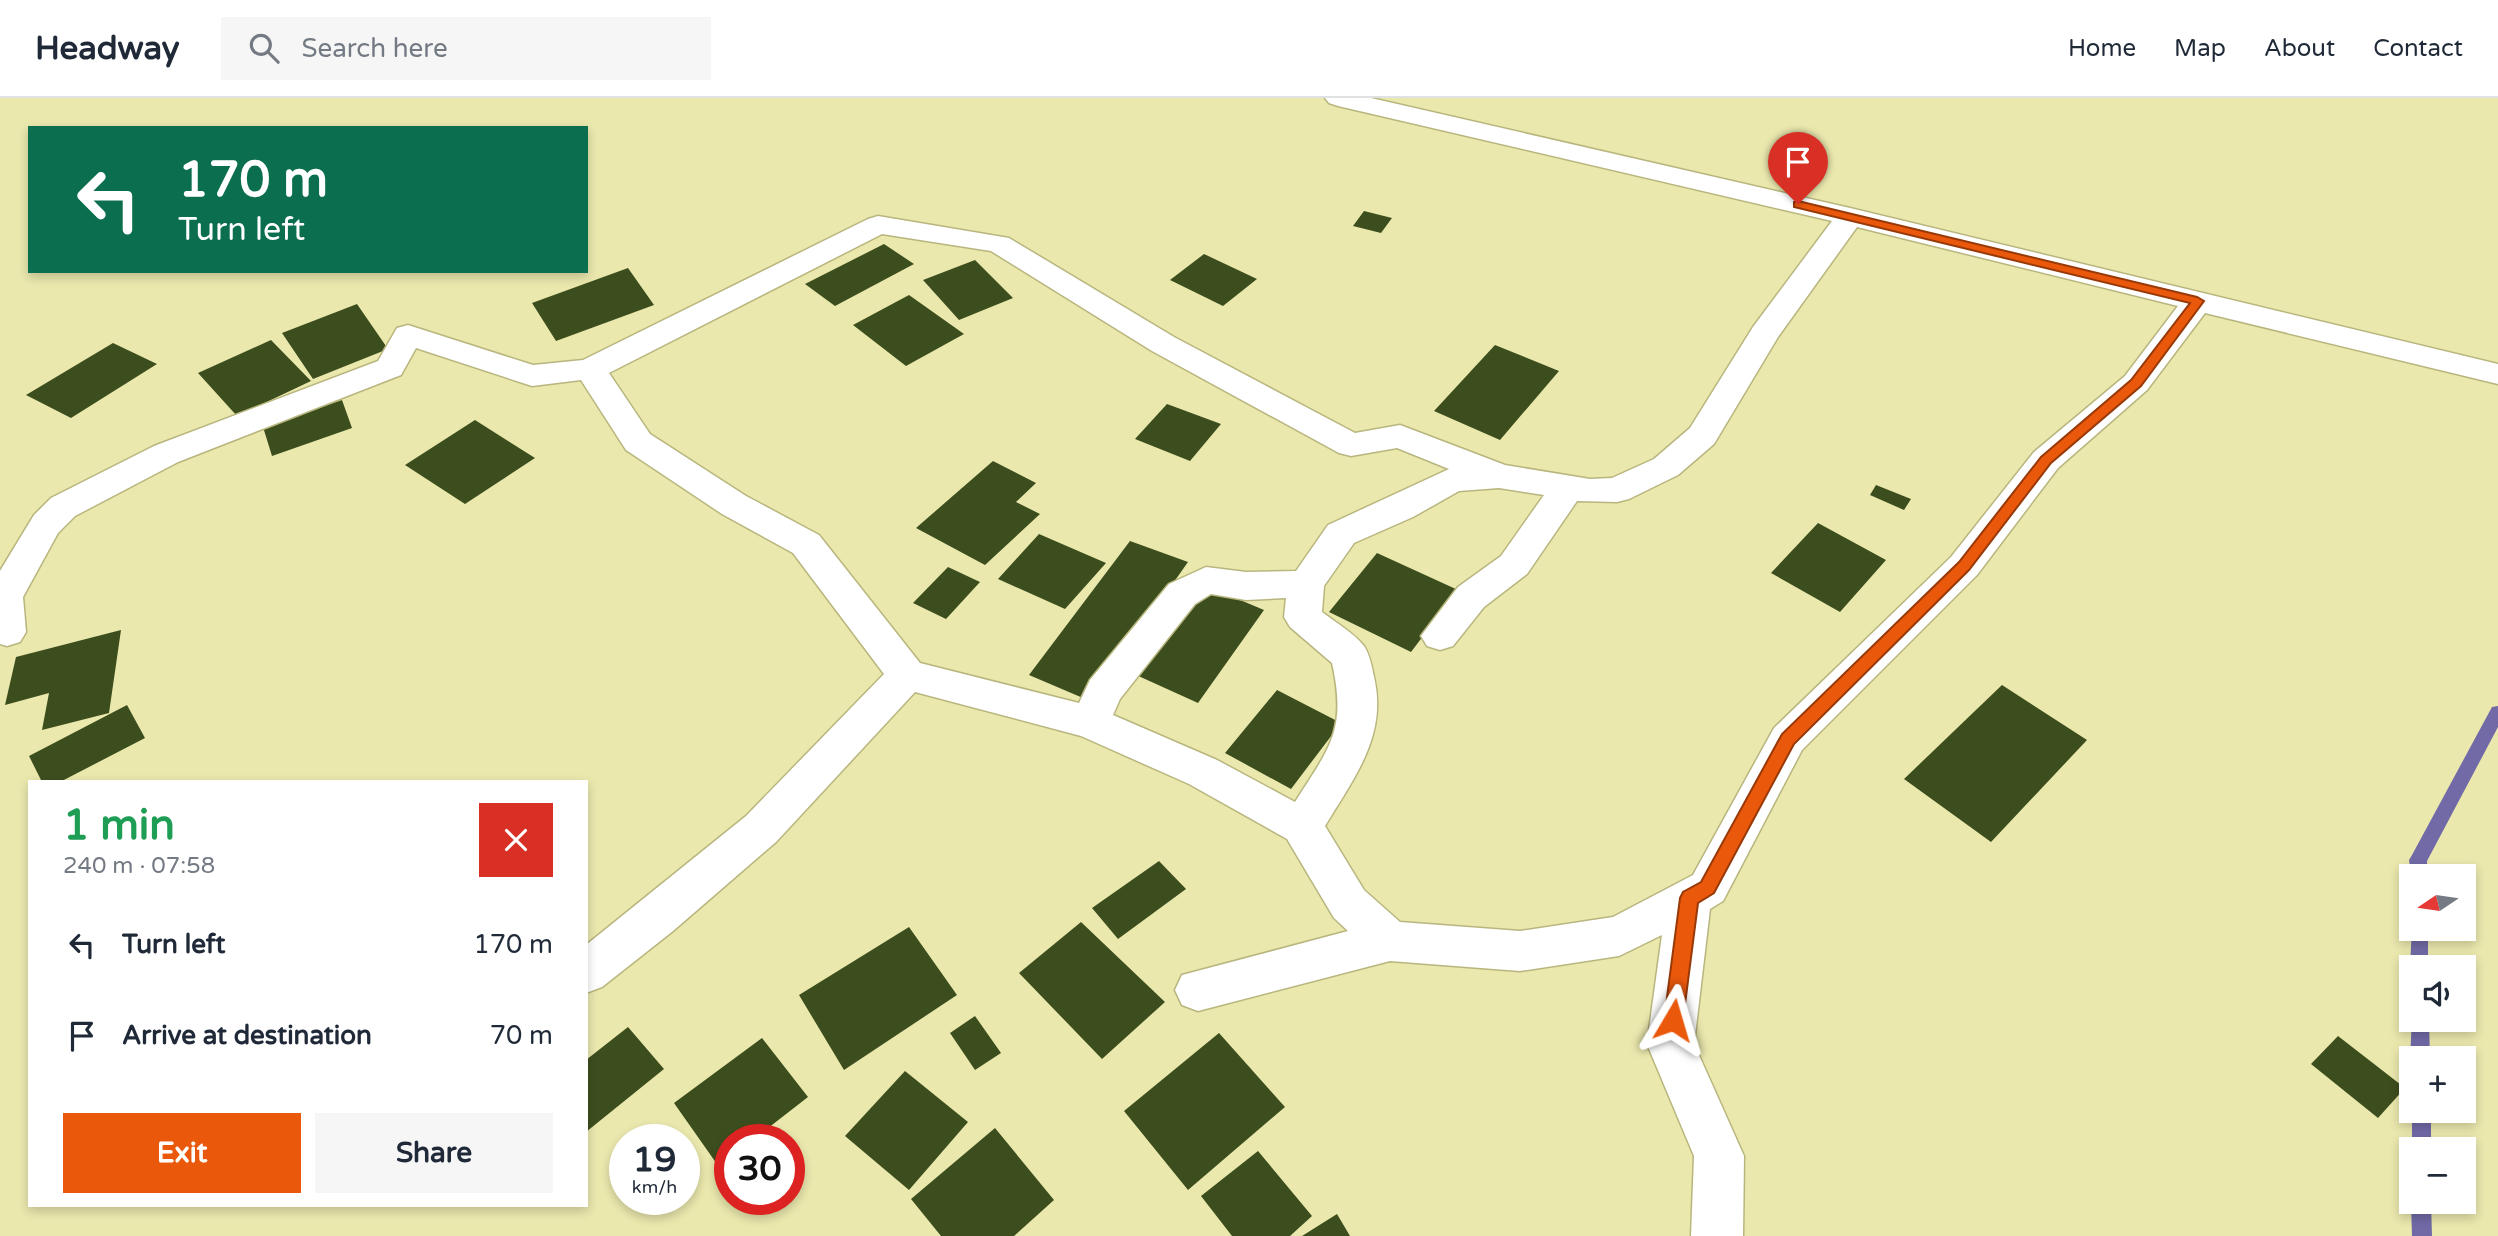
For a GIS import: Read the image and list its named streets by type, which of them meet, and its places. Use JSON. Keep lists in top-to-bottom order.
{
  "north": "left",
  "page": {
    "header": "Headway",
    "search": "Search here",
    "nav": [
      "Home",
      "Map",
      "About",
      "Contact"
    ],
    "turn": ["170 m", "Turn left"],
    "heading": ["1 min", "240 m · 07:58"],
    "map_buttons": ["+", "−"],
    "list": [
      {
        "name": "Turn left",
        "value": "170 m"
      },
      {
        "name": "Arrive at destination",
        "value": "70 m"
      }
    ],
    "buttons": ["Exit", "Share"],
    "speed": "19 km/h",
    "limit": "30"
  }
}
